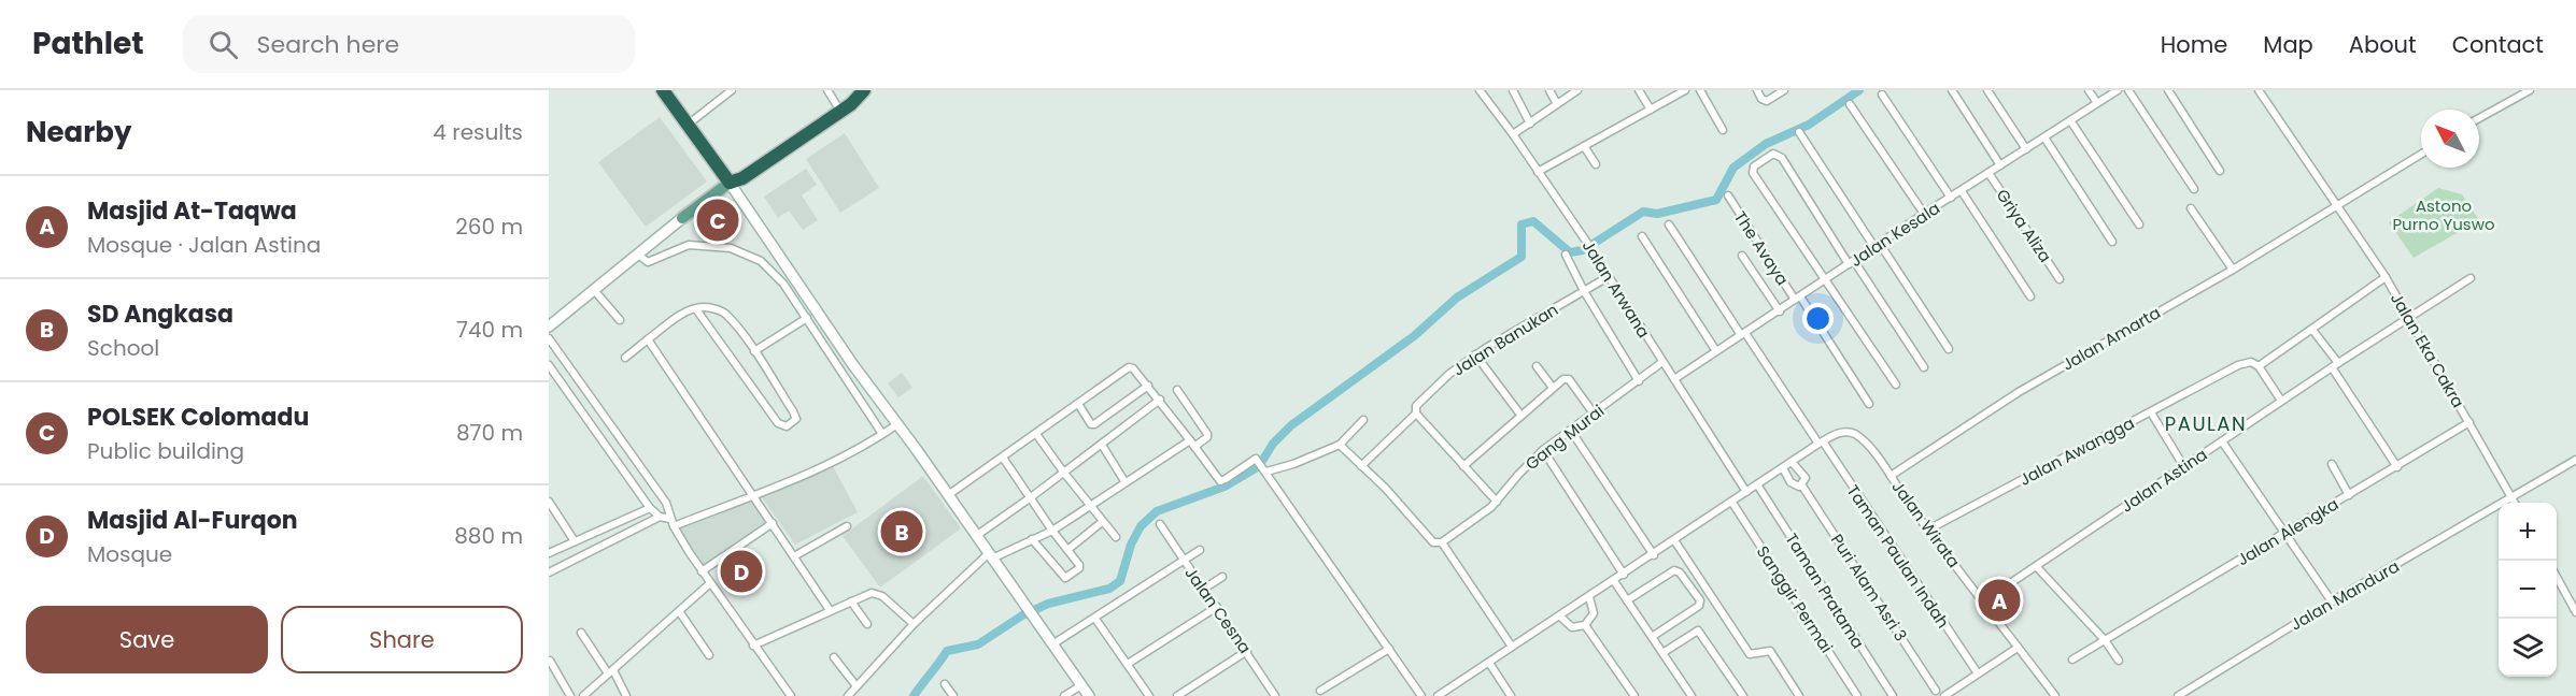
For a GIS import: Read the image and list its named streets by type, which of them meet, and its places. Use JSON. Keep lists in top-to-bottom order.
{
  "streets": {
    "street": [
      "Griya Aliza",
      "Jalan Kesala",
      "The Avaya",
      "Jalan Arwana",
      "Jalan Amarta",
      "Jalan Banukan",
      "Jalan Eka Cakra",
      "Gang Murai",
      "Jalan Awangga",
      "Jalan Astina",
      "Jalan Wirata",
      "Jalan Alengka",
      "Taman Paulan Indah",
      "Puri Alam Asri 3",
      "Taman Pratama",
      "Jalan Mandura",
      "Sanggir Permai",
      "Jalan Cesna"
    ]
  },
  "crossings": [
    ["Griya Aliza", "Jalan Kesala"],
    ["Jalan Kesala", "The Avaya"],
    ["Jalan Kesala", "Jalan Arwana"],
    ["Jalan Kesala", "Taman Paulan Indah"],
    ["Jalan Arwana", "Jalan Banukan"],
    ["Jalan Arwana", "Gang Murai"],
    ["Jalan Amarta", "Jalan Eka Cakra"],
    ["Jalan Amarta", "Jalan Wirata"],
    ["Jalan Eka Cakra", "Jalan Awangga"],
    ["Jalan Eka Cakra", "Jalan Astina"],
    ["Jalan Eka Cakra", "Jalan Alengka"],
    ["Jalan Eka Cakra", "Jalan Mandura"],
    ["Jalan Awangga", "Jalan Wirata"],
    ["Jalan Astina", "Jalan Wirata"],
    ["Jalan Wirata", "Taman Paulan Indah"]
  ],
  "districts": ["PAULAN"],
  "parks": ["Astono Purno Yuswo"],
  "north": "top left",
  "page": {
    "header": "Pathlet",
    "search": "Search here",
    "nav": [
      "Home",
      "Map",
      "About",
      "Contact"
    ],
    "heading": ["Nearby", "4 results"],
    "list": [
      {
        "mark": "A",
        "name": "Masjid At-Taqwa",
        "note": "Mosque · Jalan Astina",
        "value": "260 m"
      },
      {
        "mark": "B",
        "name": "SD Angkasa",
        "note": "School",
        "value": "740 m"
      },
      {
        "mark": "C",
        "name": "POLSEK Colomadu",
        "note": "Public building",
        "value": "870 m"
      },
      {
        "mark": "D",
        "name": "Masjid Al-Furqon",
        "note": "Mosque",
        "value": "880 m"
      }
    ],
    "pins": [
      "C",
      "B",
      "D",
      "A"
    ],
    "map_buttons": ["+", "−"],
    "buttons": ["Save", "Share"]
  }
}
